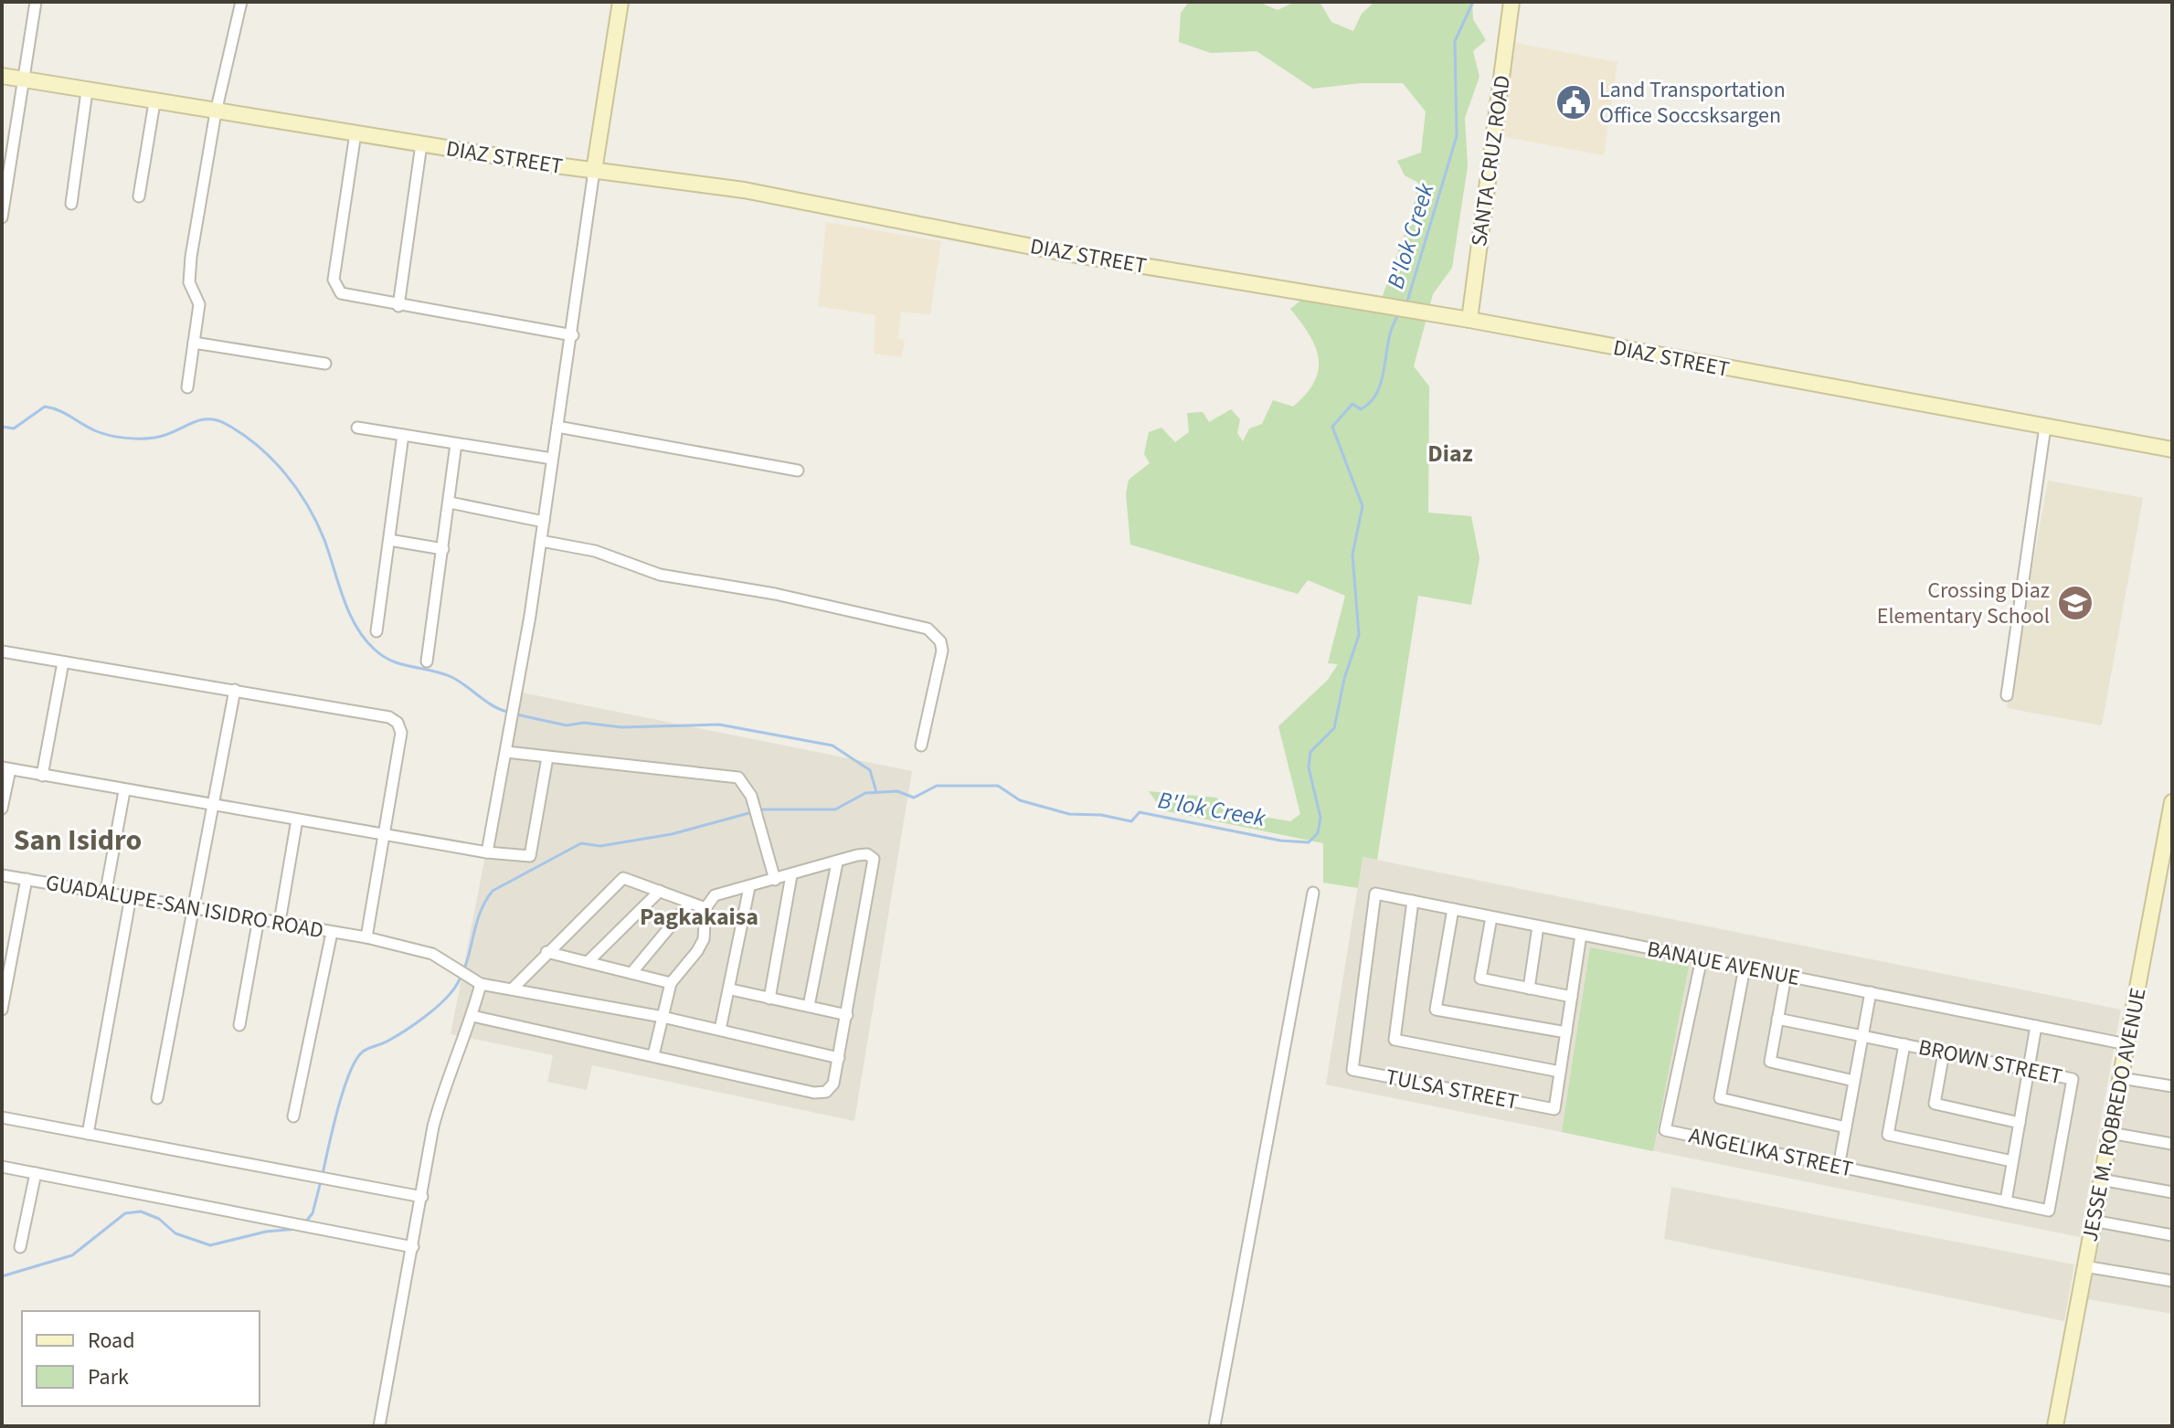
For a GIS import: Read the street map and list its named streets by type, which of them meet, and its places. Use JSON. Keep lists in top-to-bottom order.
{
  "streets": {
    "main road": ["DIAZ STREET", "SANTA CRUZ ROAD", "JESSE M. ROBREDO AVENUE"],
    "street": [
      "GUADALUPE-SAN ISIDRO ROAD",
      "BANAUE AVENUE",
      "BROWN STREET",
      "TULSA STREET",
      "ANGELIKA STREET"
    ]
  },
  "crossings": [
    ["DIAZ STREET", "SANTA CRUZ ROAD"],
    ["BANAUE AVENUE", "TULSA STREET"],
    ["BANAUE AVENUE", "JESSE M. ROBREDO AVENUE"],
    ["BANAUE AVENUE", "ANGELIKA STREET"],
    ["BROWN STREET", "ANGELIKA STREET"]
  ],
  "districts": ["Diaz", "San Isidro", "Pagkakaisa"],
  "water": ["B'lok Creek"],
  "places": {
    "public building": ["Land Transportation Office Soccsksargen"],
    "school or university": ["Crossing Diaz Elementary School"]
  },
  "legend": ["Road", "Park"]
}
